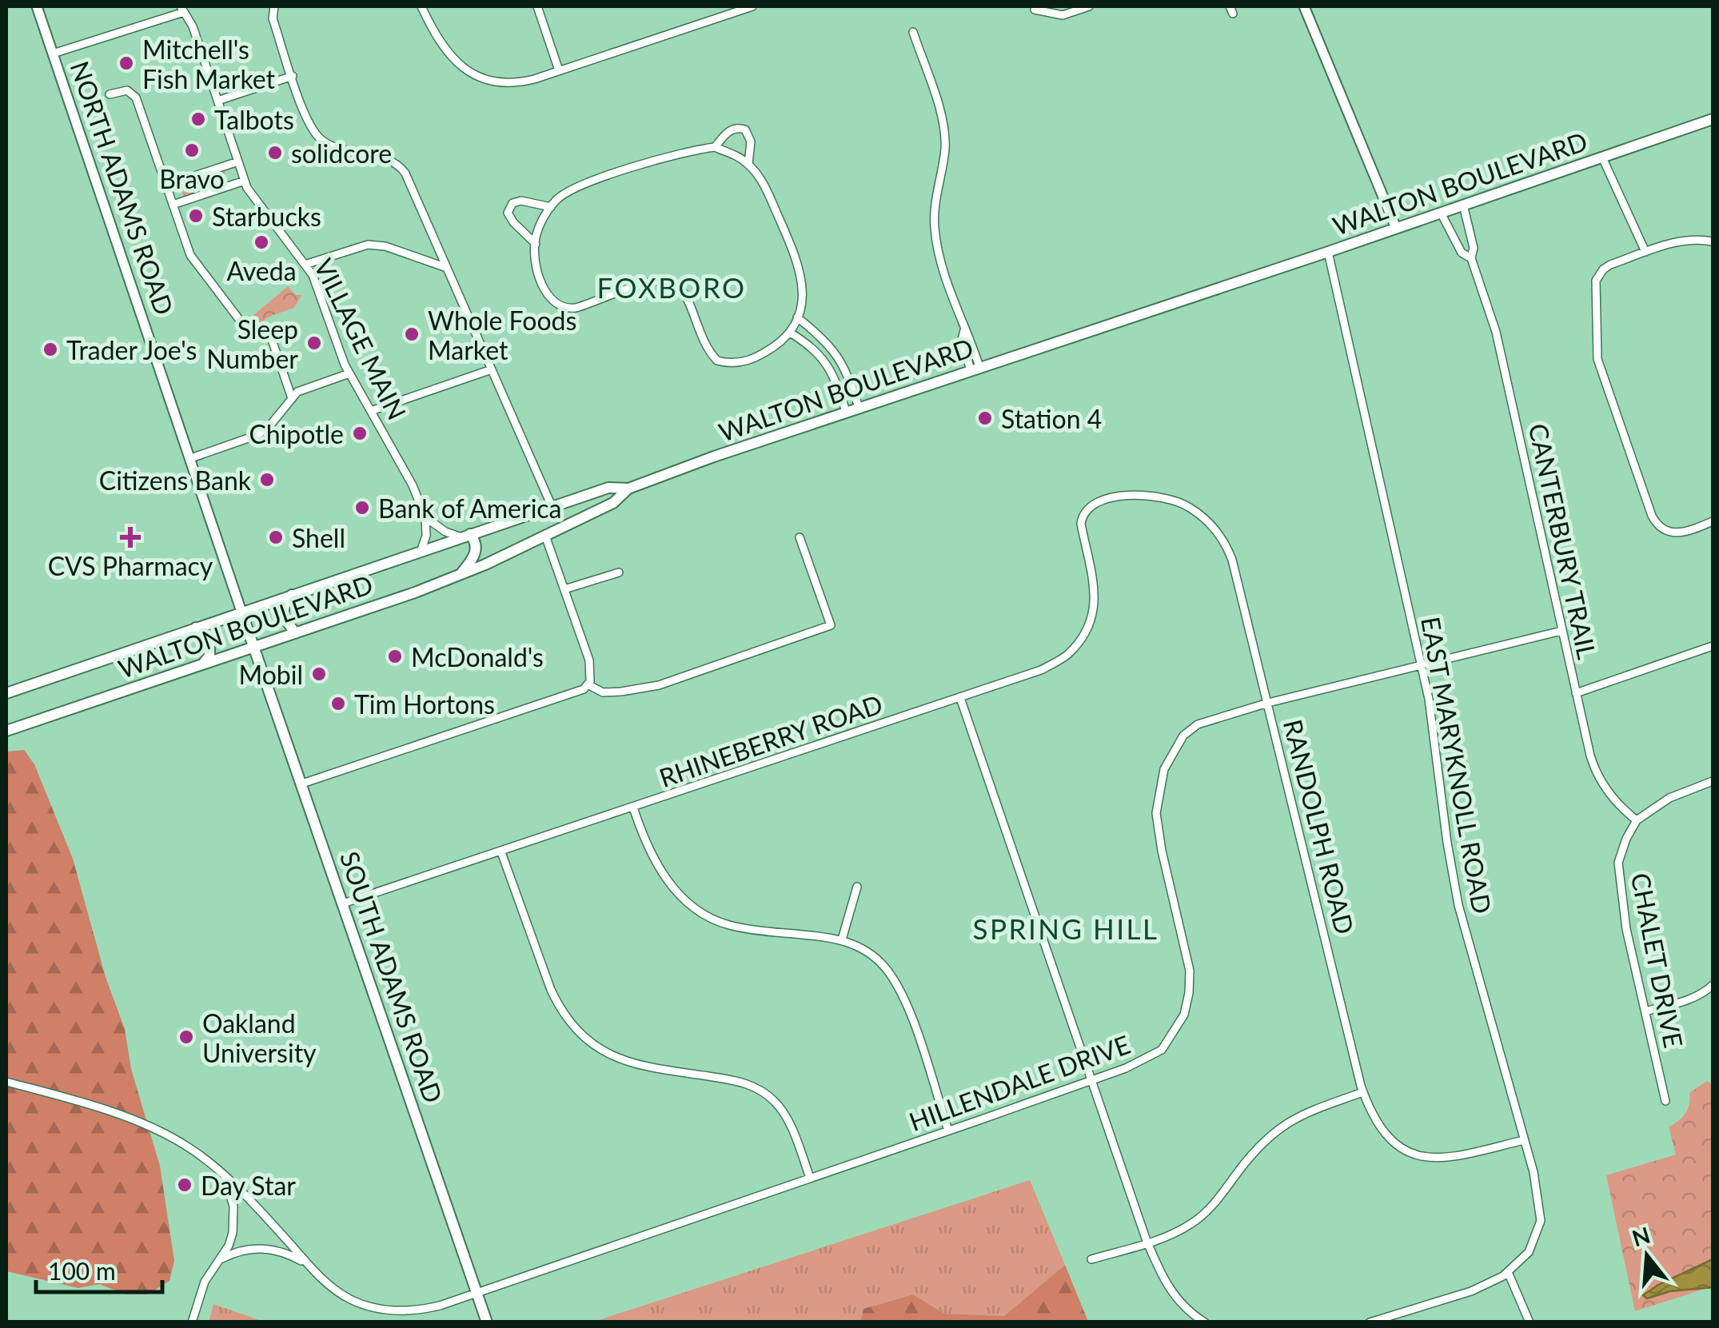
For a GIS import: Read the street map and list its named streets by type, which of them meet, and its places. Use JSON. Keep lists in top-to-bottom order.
{
  "streets": {
    "main road": ["WALTON BOULEVARD", "SOUTH ADAMS ROAD"],
    "street": [
      "NORTH ADAMS ROAD",
      "VILLAGE MAIN",
      "CANTERBURY TRAIL",
      "RHINEBERRY ROAD",
      "EAST MARYKNOLL ROAD",
      "RANDOLPH ROAD",
      "CHALET DRIVE",
      "HILLENDALE DRIVE"
    ]
  },
  "crossings": [
    ["WALTON BOULEVARD", "NORTH ADAMS ROAD"],
    ["WALTON BOULEVARD", "CANTERBURY TRAIL"],
    ["WALTON BOULEVARD", "EAST MARYKNOLL ROAD"],
    ["WALTON BOULEVARD", "SOUTH ADAMS ROAD"],
    ["NORTH ADAMS ROAD", "SOUTH ADAMS ROAD"],
    ["CANTERBURY TRAIL", "CHALET DRIVE"],
    ["CANTERBURY TRAIL", "HILLENDALE DRIVE"],
    ["RHINEBERRY ROAD", "RANDOLPH ROAD"],
    ["RHINEBERRY ROAD", "SOUTH ADAMS ROAD"],
    ["EAST MARYKNOLL ROAD", "RANDOLPH ROAD"],
    ["EAST MARYKNOLL ROAD", "HILLENDALE DRIVE"],
    ["RANDOLPH ROAD", "HILLENDALE DRIVE"],
    ["SOUTH ADAMS ROAD", "HILLENDALE DRIVE"]
  ],
  "districts": ["FOXBORO", "SPRING HILL"],
  "places": {
    "other": [
      "Mitchell's Fish Market",
      "Talbots",
      "Bravo",
      "solidcore",
      "Starbucks",
      "Aveda",
      "Whole Foods Market",
      "Sleep Number",
      "Trader Joe's",
      "Station 4",
      "Chipotle",
      "Citizens Bank",
      "Bank of America",
      "Shell",
      "McDonald's",
      "Mobil",
      "Tim Hortons",
      "Oakland University",
      "Day Star"
    ],
    "health": ["CVS Pharmacy"]
  },
  "scale_bar": "100 m",
  "north": "top"
}
